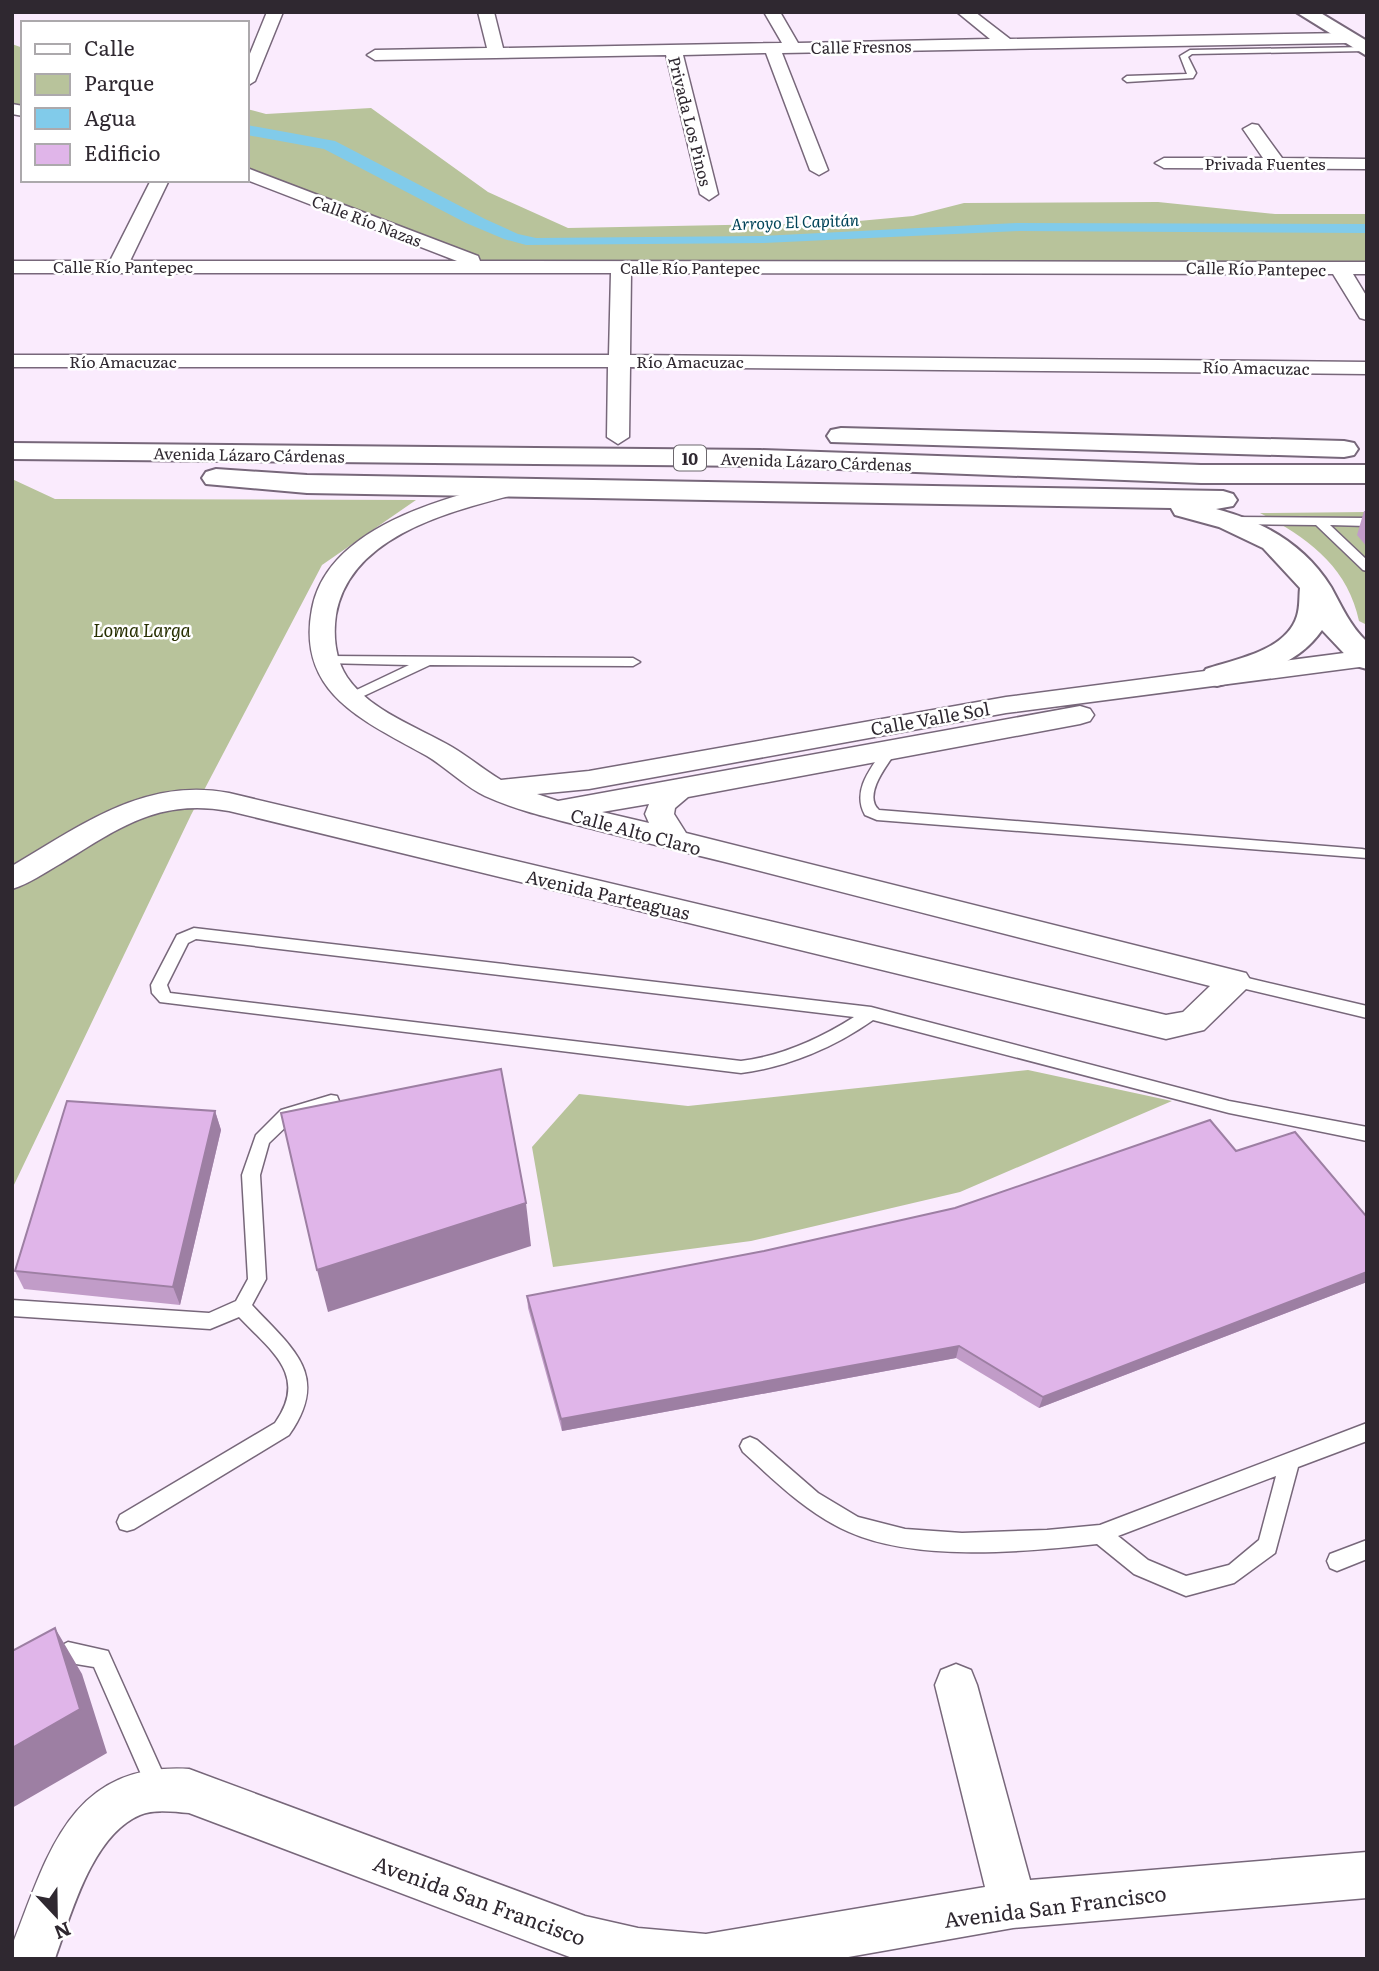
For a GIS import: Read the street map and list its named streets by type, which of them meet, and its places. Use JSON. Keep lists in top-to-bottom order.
{
  "streets": {
    "main road": ["Avenida Lázaro Cárdenas", "10"],
    "street": [
      "Calle Fresnos",
      "Privada Los Pinos",
      "Privada Fuentes",
      "Calle Río Nazas",
      "Calle Río Pantepec",
      "Río Amacuzac",
      "Calle Valle Sol",
      "Calle Alto Claro",
      "Avenida Parteaguas",
      "Avenida San Francisco"
    ]
  },
  "crossings": [
    ["Calle Fresnos", "Privada Los Pinos"],
    ["Calle Río Nazas", "Calle Río Pantepec"],
    ["Calle Valle Sol", "Calle Alto Claro"],
    ["Calle Alto Claro", "Avenida Parteaguas"]
  ],
  "water": ["Arroyo El Capitán"],
  "parks": ["Loma Larga"],
  "legend": [
    "Calle",
    "Parque",
    "Agua",
    "Edificio"
  ],
  "north": "bottom"
}
